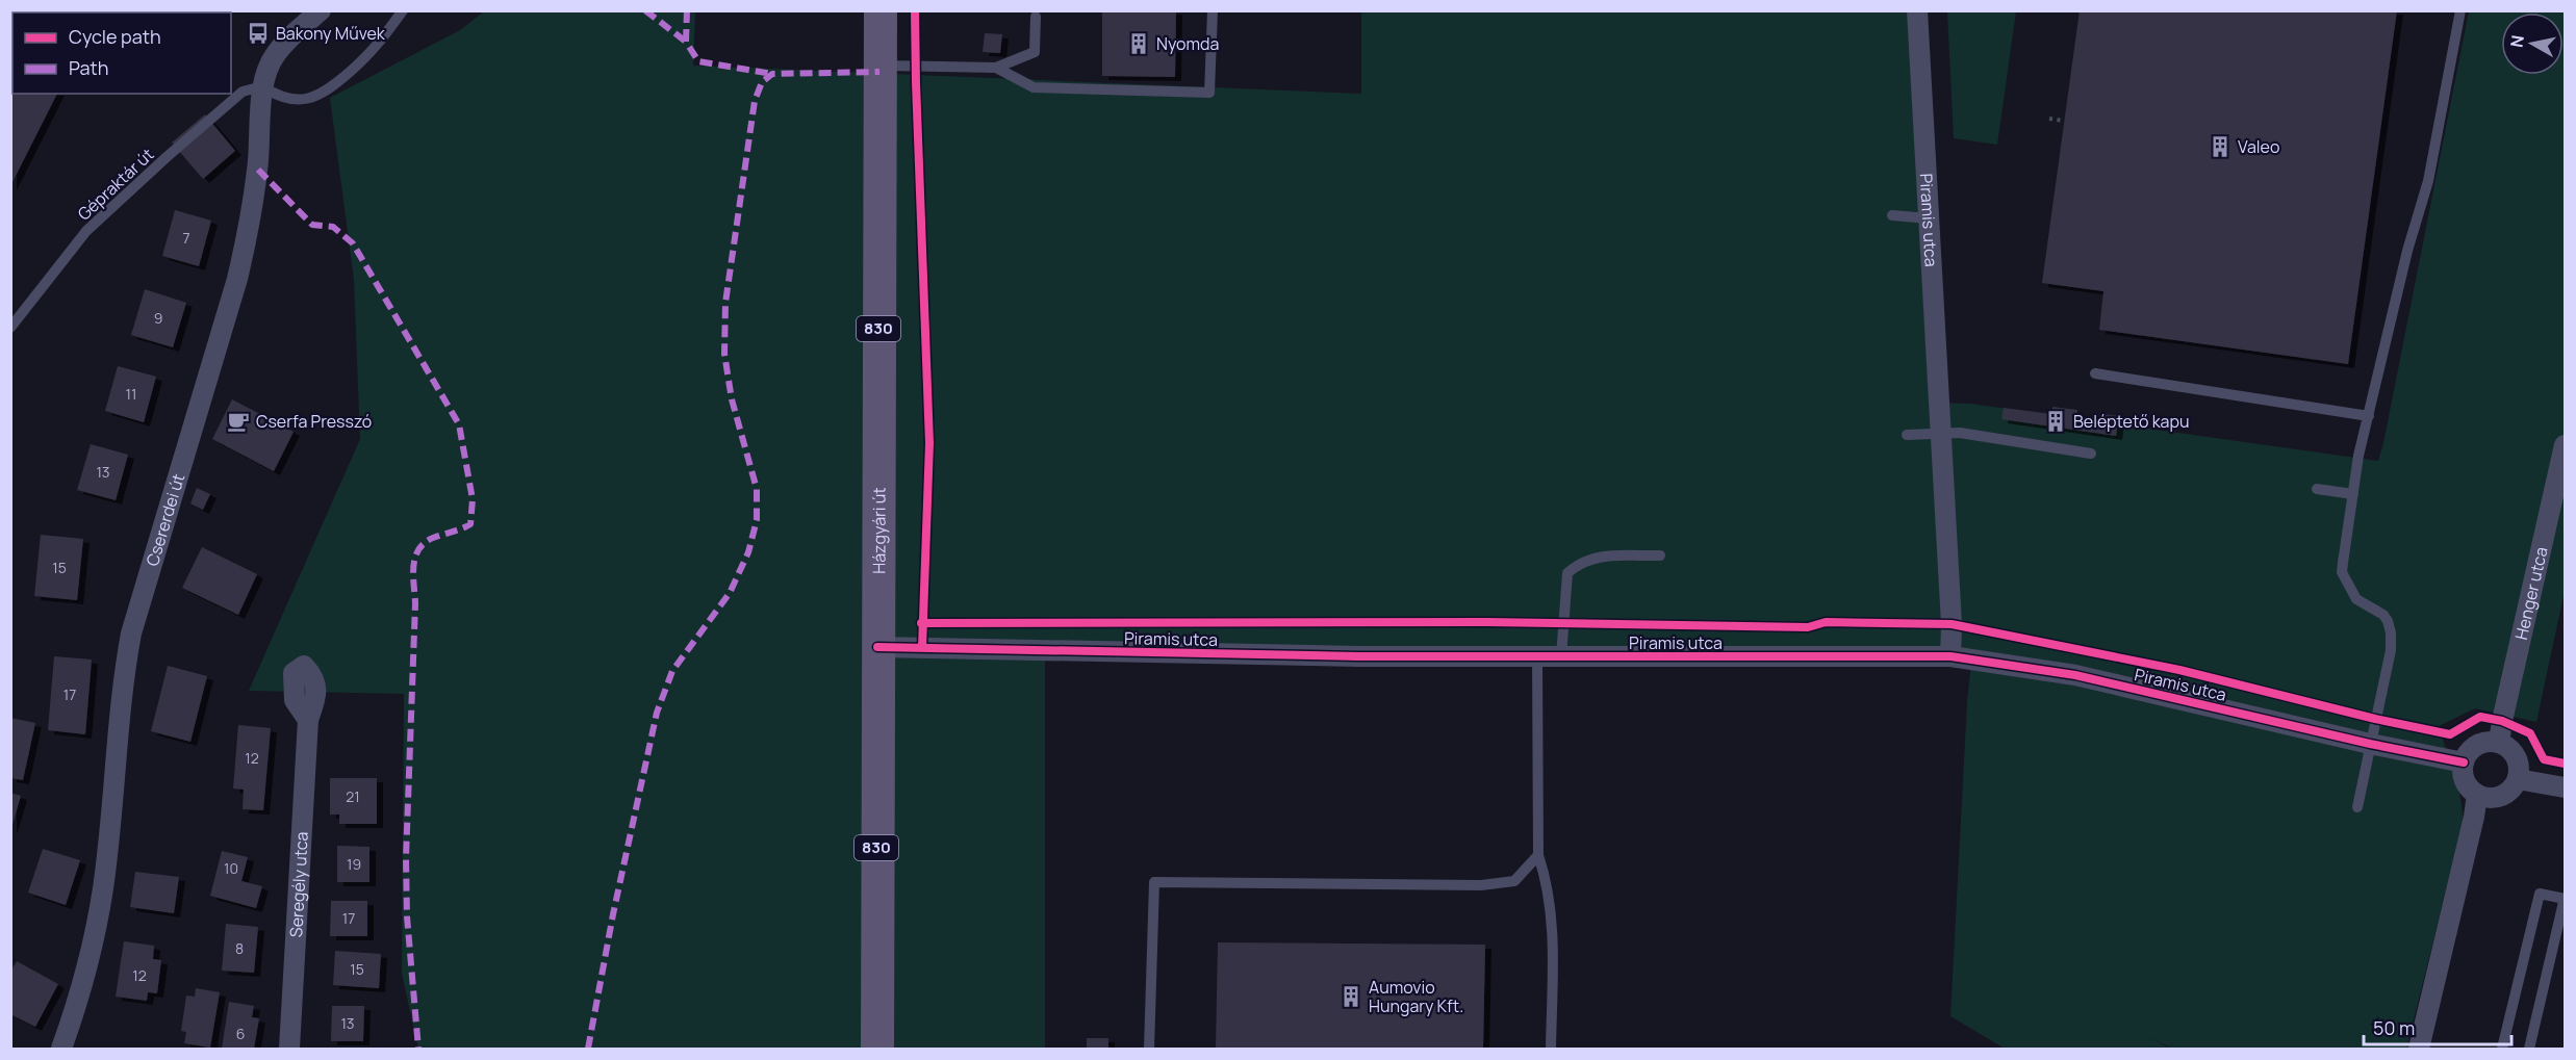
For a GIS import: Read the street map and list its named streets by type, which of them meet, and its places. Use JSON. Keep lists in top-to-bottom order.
{
  "streets": {
    "main road": ["830", "Házgyári út"],
    "street": [
      "Piramis utca",
      "Csererdei út",
      "Henger utca",
      "Seregély utca"
    ],
    "lane": ["Gépraktár út"]
  },
  "crossings": [
    ["Gépraktár út", "Csererdei út"],
    ["Piramis utca", "Házgyári út"],
    ["Piramis utca", "Henger utca"]
  ],
  "places": {
    "bus stop": ["Bakony Művek"],
    "building": [
      "Nyomda",
      "Valeo",
      "Beléptető kapu",
      "Aumovio Hungary Kft."
    ],
    "cafe": ["Cserfa Presszó"]
  },
  "house_numbers": [
    "7",
    "9",
    "11",
    "13",
    "15",
    "17",
    "12",
    "21",
    "19",
    "10",
    "17",
    "8",
    "15",
    "12",
    "13",
    "6"
  ],
  "legend": ["Cycle path", "Path"],
  "scale_bar": "50 m",
  "north": "left"
}
